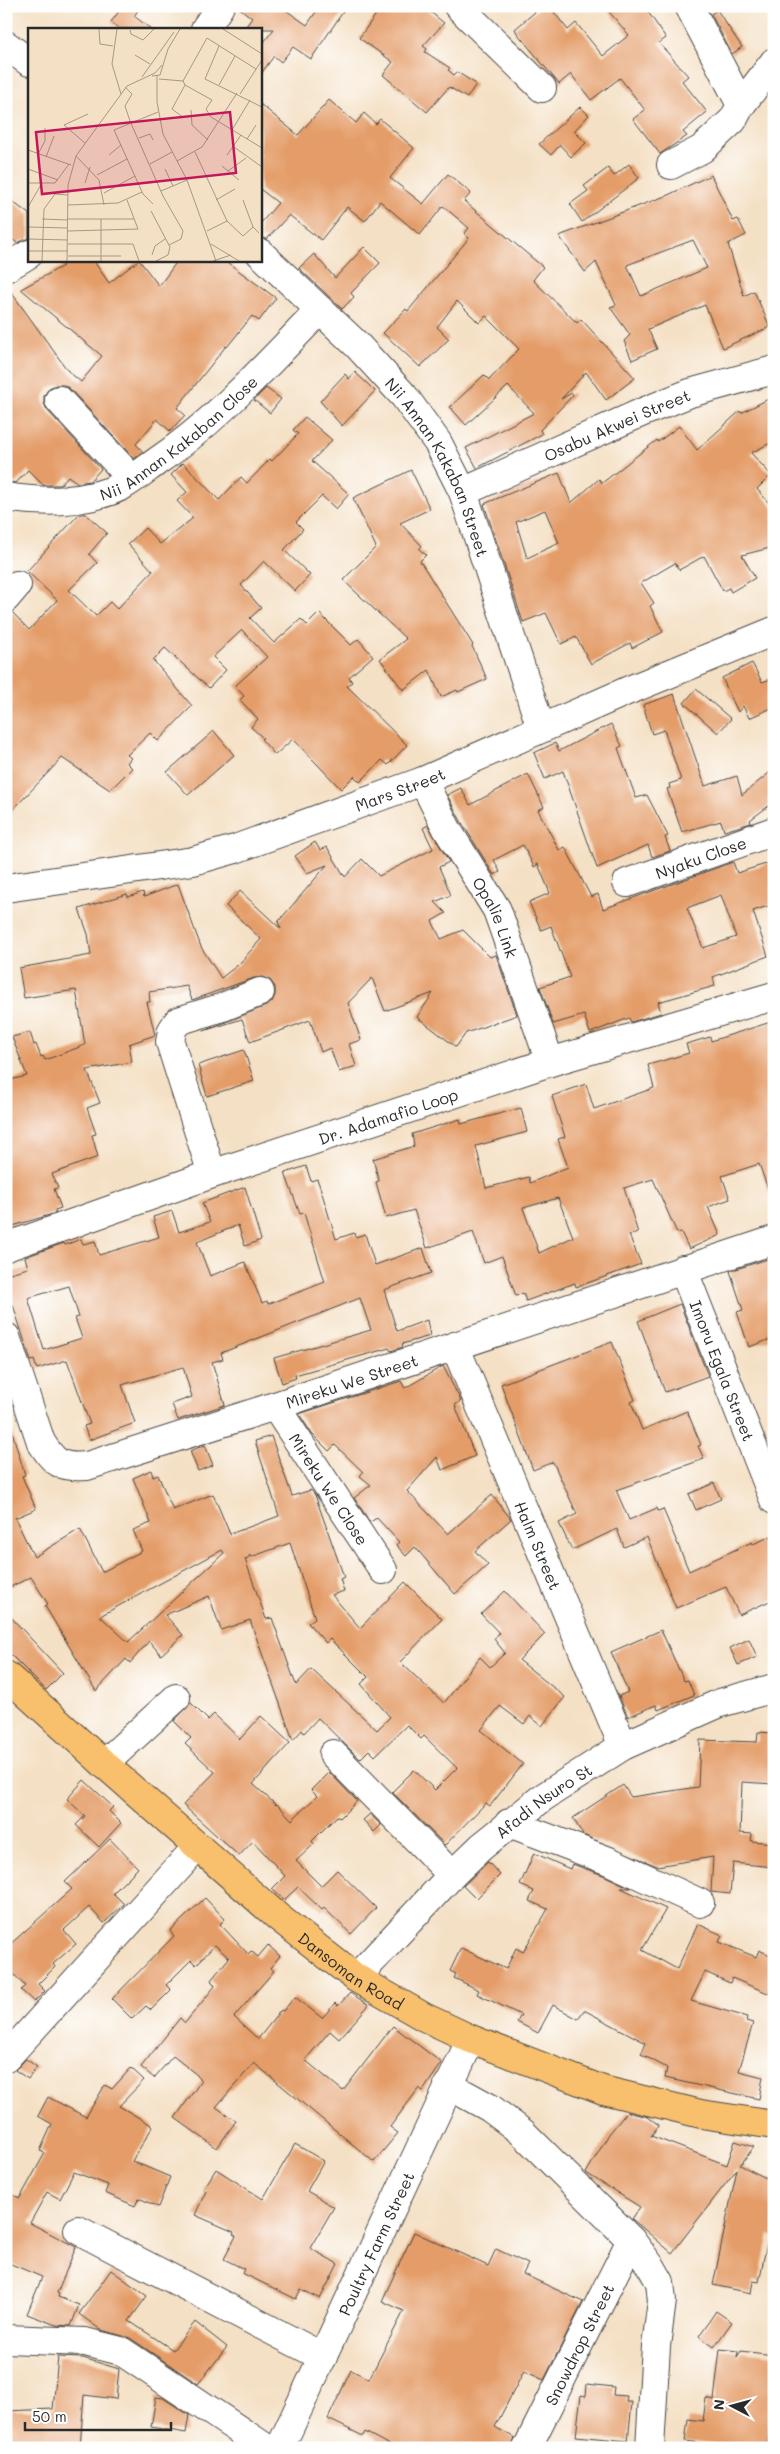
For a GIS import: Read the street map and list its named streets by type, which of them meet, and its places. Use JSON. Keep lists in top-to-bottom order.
{
  "streets": {
    "main road": ["Dansoman Road"],
    "street": [
      "Osabu Akwei Street",
      "Nii Annan Kakaban Close",
      "Nii Annan Kakaban Street",
      "Mars Street",
      "Nyaku Close",
      "Opalie Link",
      "Dr. Adamafio Loop",
      "Imoru Egala Street",
      "Mireku We Street",
      "Mireku We Close",
      "Halm Street",
      "Afadi Nsuro St",
      "Poultry Farm Street",
      "Snowdrop Street"
    ]
  },
  "crossings": [
    ["Osabu Akwei Street", "Nii Annan Kakaban Street"],
    ["Nii Annan Kakaban Close", "Nii Annan Kakaban Street"],
    ["Nii Annan Kakaban Street", "Mars Street"],
    ["Mars Street", "Opalie Link"],
    ["Opalie Link", "Dr. Adamafio Loop"],
    ["Imoru Egala Street", "Mireku We Street"],
    ["Mireku We Street", "Mireku We Close"],
    ["Mireku We Street", "Halm Street"],
    ["Halm Street", "Afadi Nsuro St"],
    ["Afadi Nsuro St", "Dansoman Road"],
    ["Dansoman Road", "Poultry Farm Street"]
  ],
  "scale_bar": "50 m",
  "north": "left"
}
